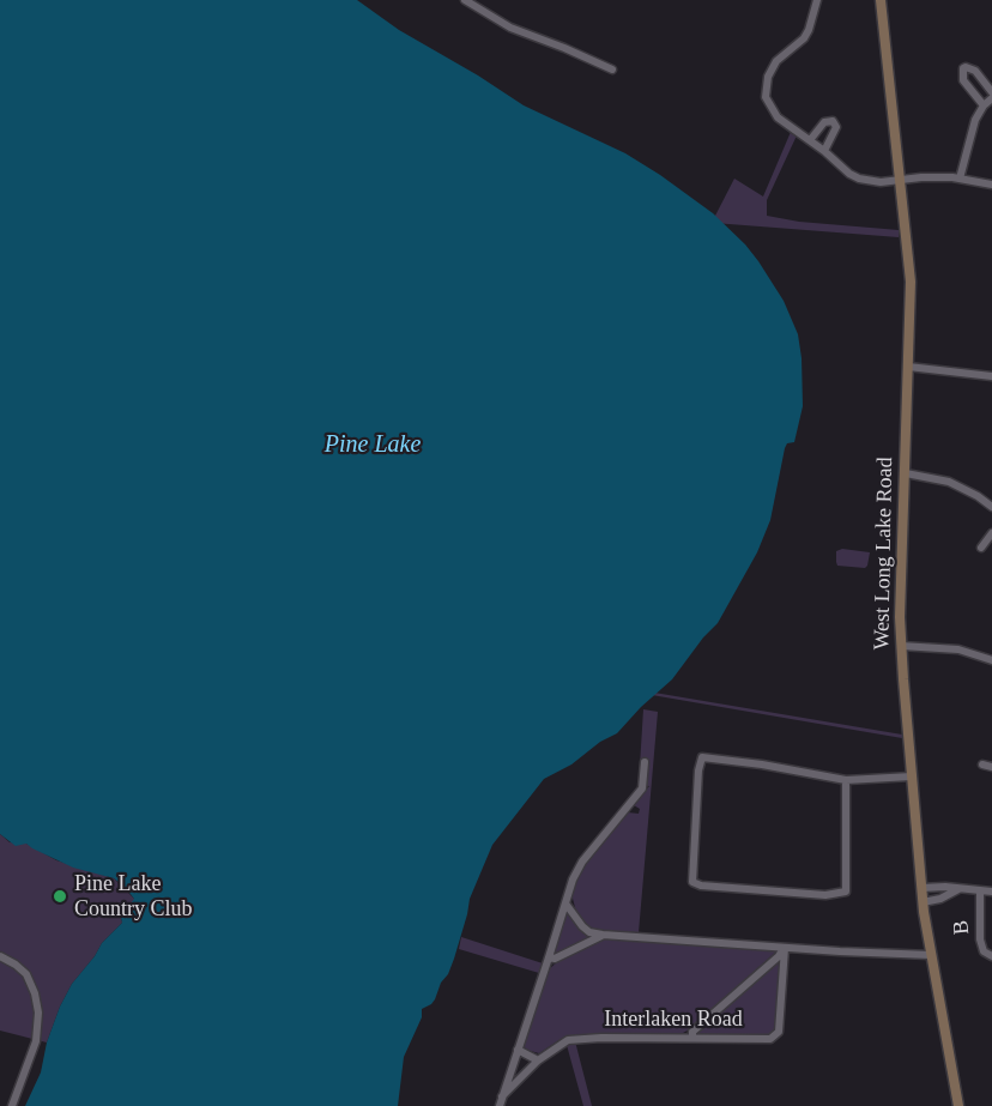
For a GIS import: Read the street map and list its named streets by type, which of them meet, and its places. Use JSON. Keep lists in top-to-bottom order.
{
  "streets": {
    "main road": ["West Long Lake Road"],
    "street": ["B", "Interlaken Road"]
  },
  "water": ["Pine Lake"],
  "places": ["Pine Lake Country Club"]
}
